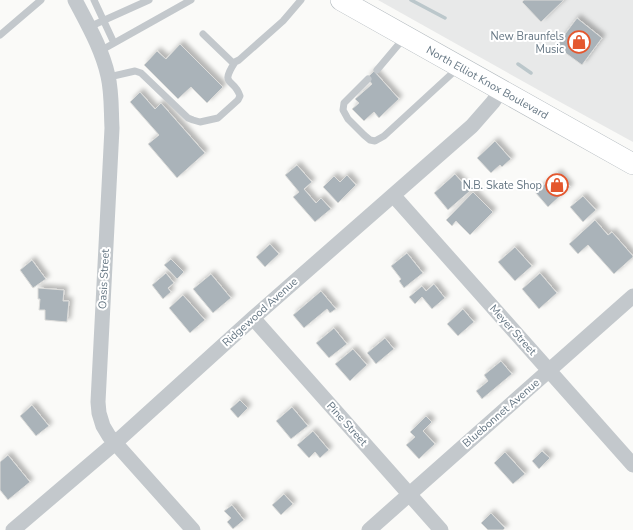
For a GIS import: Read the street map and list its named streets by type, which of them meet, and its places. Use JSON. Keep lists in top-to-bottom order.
{
  "streets": {
    "main road": ["North Elliot Knox Boulevard"],
    "street": [
      "Oasis Street",
      "Ridgewood Avenue",
      "Meyer Street",
      "Bluebonnet Avenue",
      "Pine Street"
    ]
  },
  "crossings": [
    ["North Elliot Knox Boulevard", "Ridgewood Avenue"],
    ["Oasis Street", "Ridgewood Avenue"],
    ["Ridgewood Avenue", "Meyer Street"],
    ["Ridgewood Avenue", "Pine Street"],
    ["Meyer Street", "Bluebonnet Avenue"],
    ["Bluebonnet Avenue", "Pine Street"]
  ],
  "places": {
    "shop": ["New Braunfels Music", "N.B. Skate Shop"]
  }
}
